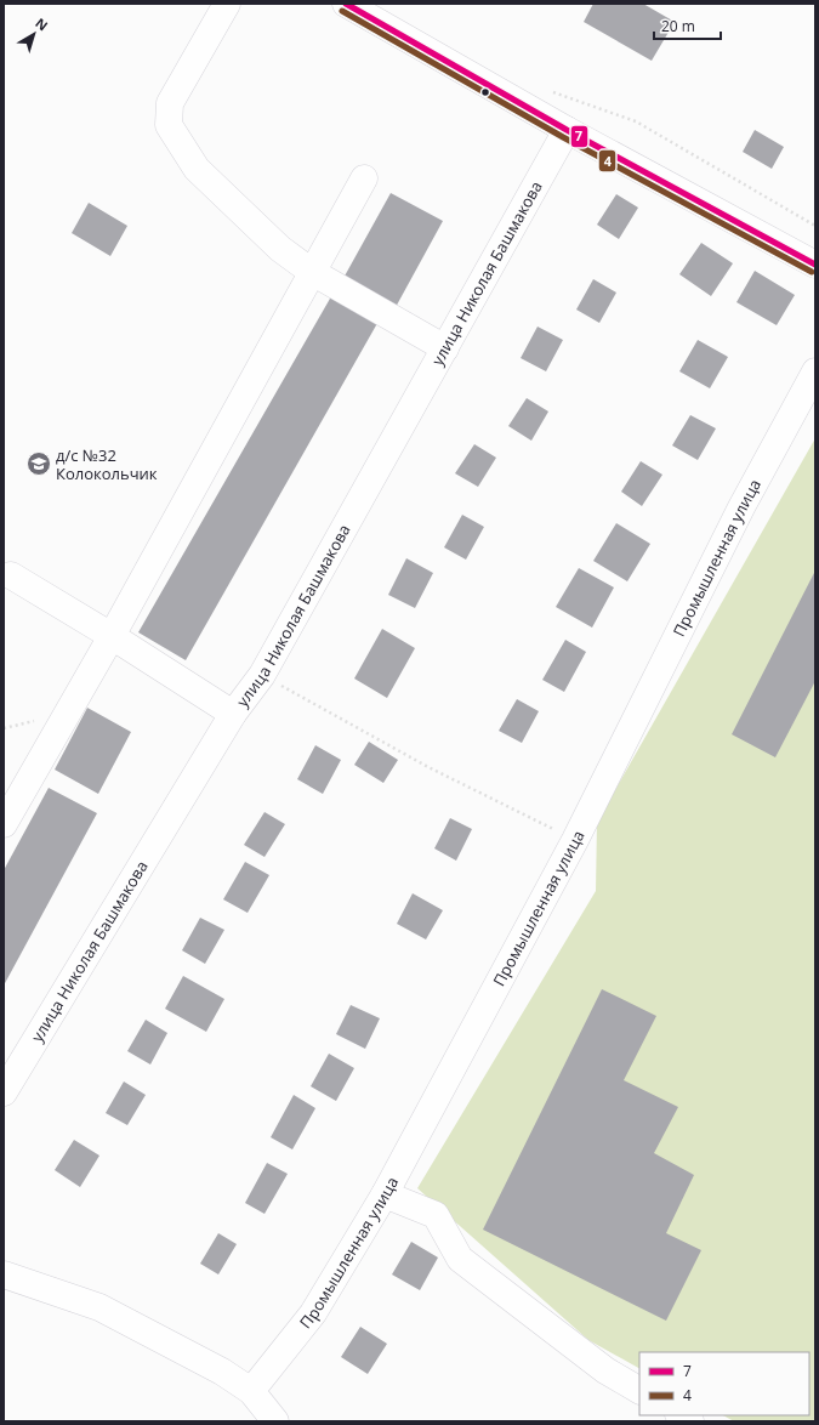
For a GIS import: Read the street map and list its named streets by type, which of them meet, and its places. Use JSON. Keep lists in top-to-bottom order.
{
  "streets": {
    "street": ["улица Николая Башмакова", "Промышленная улица"]
  },
  "places": {
    "school or university": ["д/с №32 Колокольчик"]
  },
  "lines": ["transit line 7", "transit line 4"],
  "legend": ["7", "4"],
  "scale_bar": "20 m",
  "north": "top right"
}
